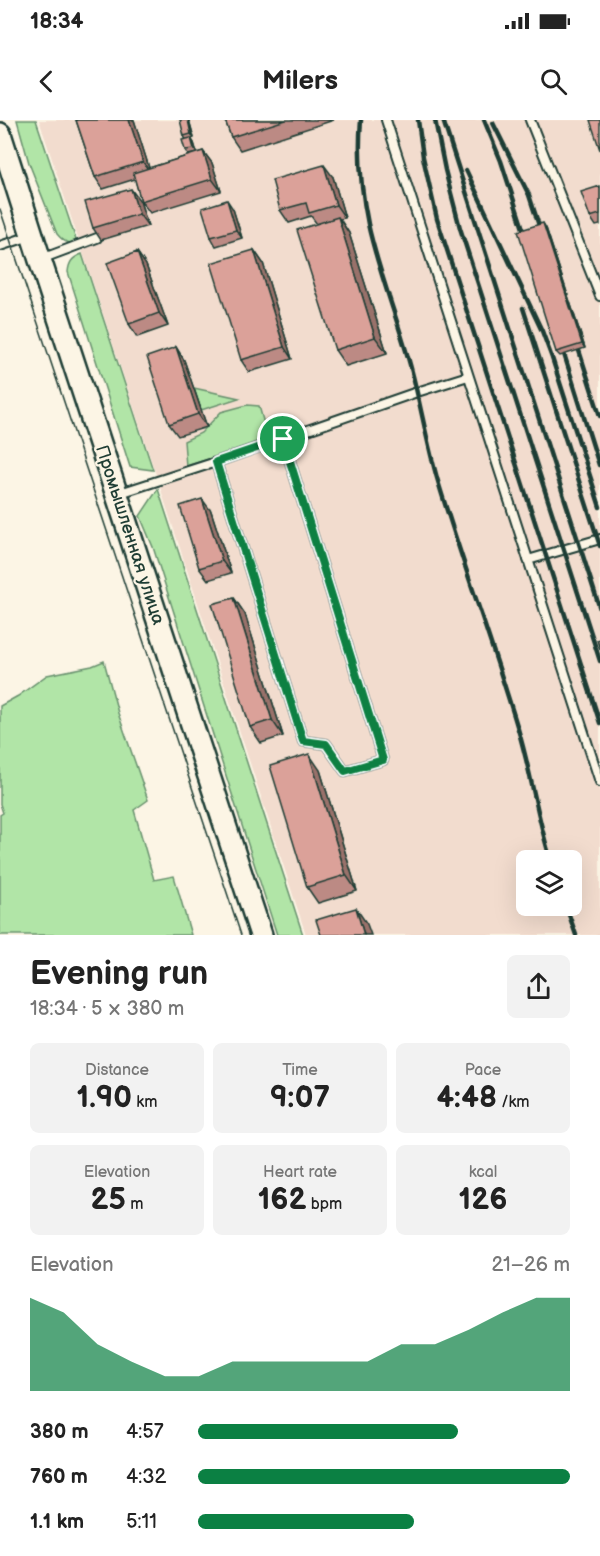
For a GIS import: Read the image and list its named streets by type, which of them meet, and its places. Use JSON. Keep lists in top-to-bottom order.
{
  "streets": {
    "street": ["Промышленная улица"]
  },
  "page": {
    "status": "18:34",
    "header": "Milers",
    "heading": ["Evening run", "18:34 · 5 × 380 m"],
    "stats": [
      ["Distance", "1.90 km"],
      ["Time", "9:07"],
      ["Pace", "4:48 /km"],
      ["Elevation", "25 m"],
      ["Heart rate", "162 bpm"],
      ["kcal", "126"]
    ],
    "chart": ["Elevation", "21–26 m"],
    "list": [
      {
        "name": "380 m",
        "note": "4:57"
      },
      {
        "name": "760 m",
        "note": "4:32"
      },
      {
        "name": "1.1 km",
        "note": "5:11"
      }
    ]
  }
}
